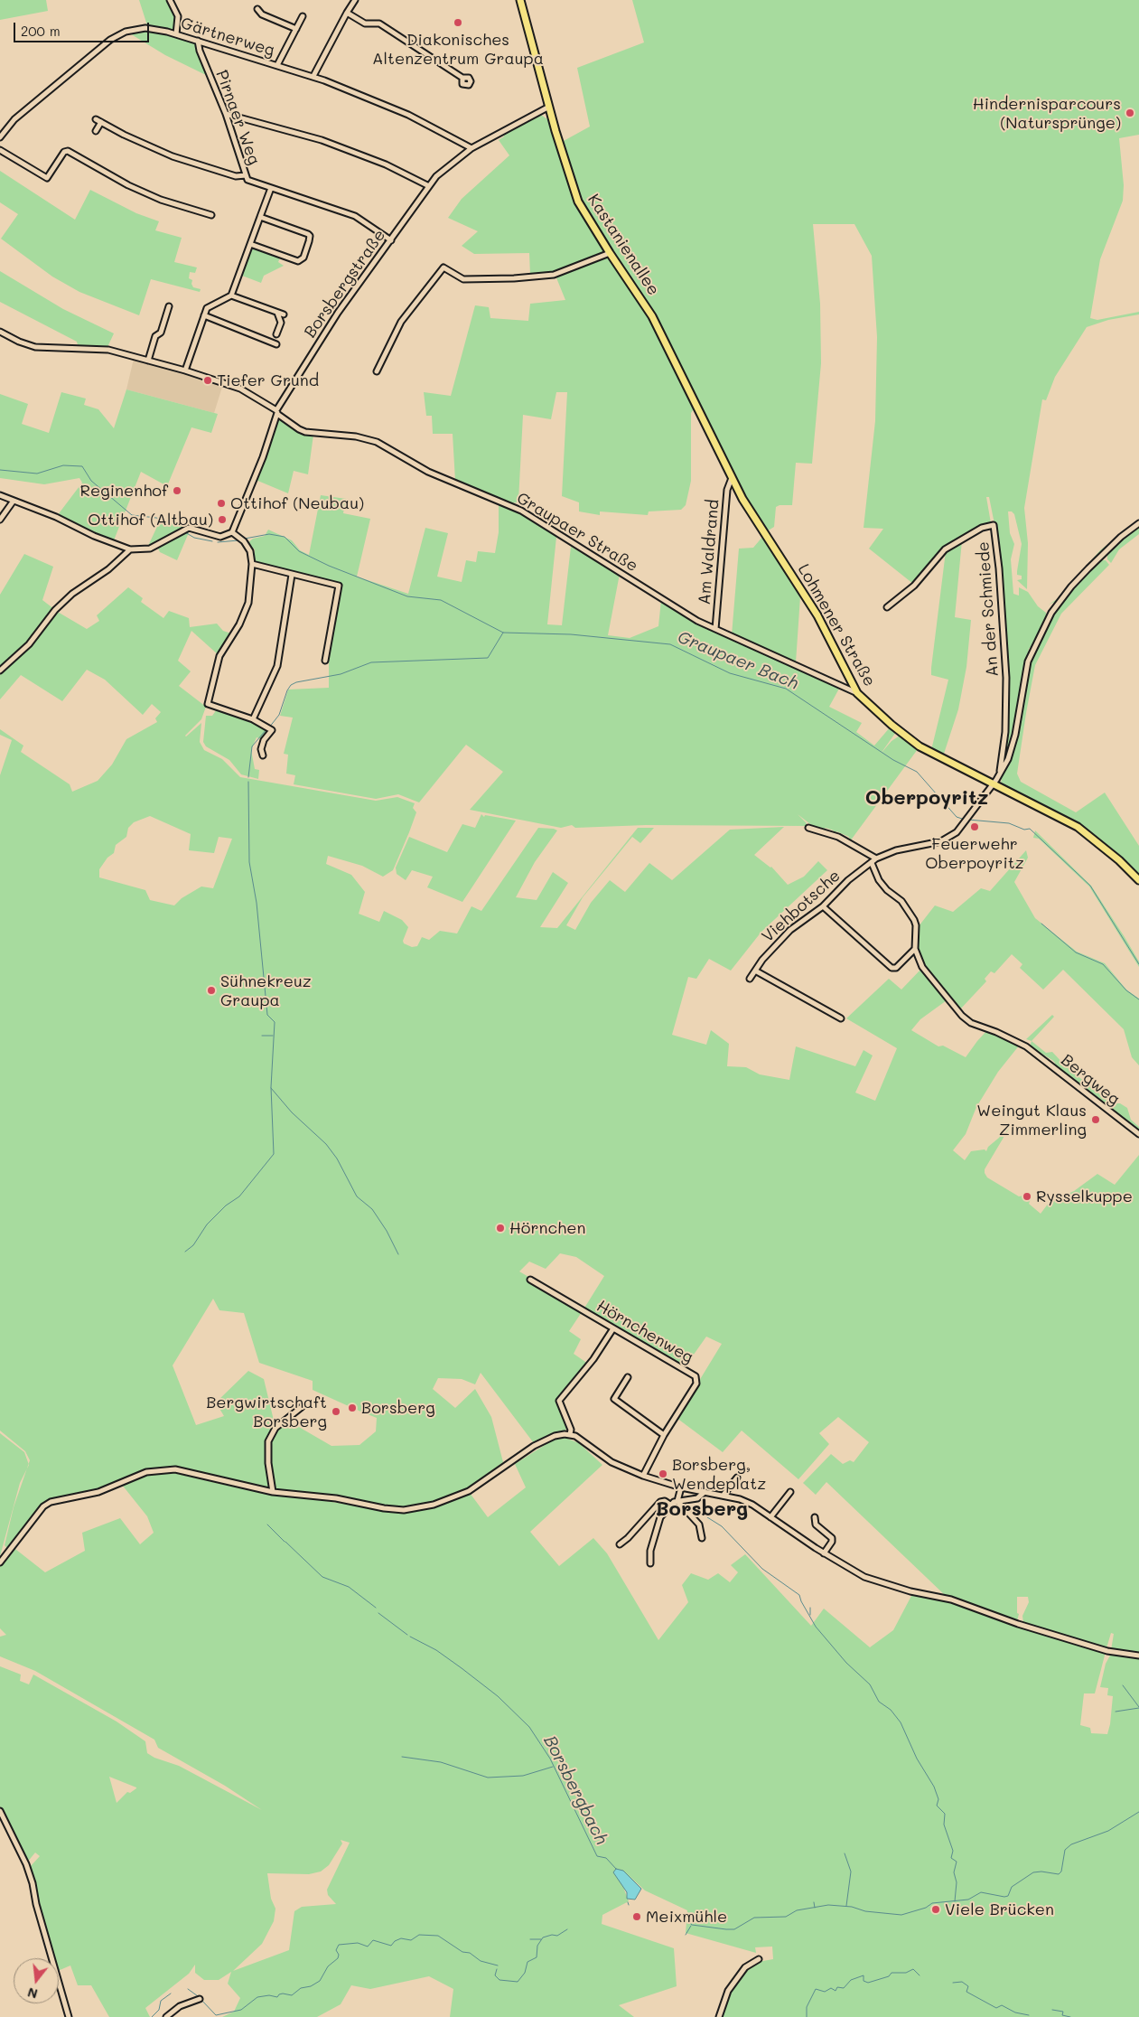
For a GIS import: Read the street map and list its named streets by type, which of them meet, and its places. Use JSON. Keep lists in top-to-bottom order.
{
  "streets": {
    "main road": ["Kastanienallee", "Lohmener Straße"],
    "street": [
      "Gärtnerweg",
      "Pirnaer Weg",
      "Borsbergstraße",
      "Graupaer Straße",
      "Am Waldrand",
      "An der Schmiede",
      "Viehbotsche",
      "Bergweg",
      "Hörnchenweg"
    ]
  },
  "crossings": [
    ["Gärtnerweg", "Pirnaer Weg"],
    ["Gärtnerweg", "Borsbergstraße"],
    ["Pirnaer Weg", "Borsbergstraße"],
    ["Kastanienallee", "Borsbergstraße"],
    ["Kastanienallee", "Lohmener Straße"],
    ["Borsbergstraße", "Graupaer Straße"],
    ["Graupaer Straße", "Am Waldrand"],
    ["Graupaer Straße", "Lohmener Straße"],
    ["Am Waldrand", "Lohmener Straße"]
  ],
  "districts": ["Oberpoyritz", "Borsberg"],
  "water": ["Graupaer Bach", "Borsbergbach"],
  "places": [
    "Diakonisches Altenzentrum Graupa",
    "Hindernisparcours (Natursprünge)",
    "Tiefer Grund",
    "Reginenhof",
    "Ottihof (Neubau)",
    "Ottihof (Altbau)",
    "Feuerwehr Oberpoyritz",
    "Sühnekreuz Graupa",
    "Weingut Klaus Zimmerling",
    "Rysselkuppe",
    "Hörnchen",
    "Borsberg",
    "Bergwirtschaft Borsberg",
    "Borsberg, Wendeplatz",
    "Viele Brücken",
    "Meixmühle"
  ],
  "scale_bar": "200 m",
  "north": "bottom"
}
